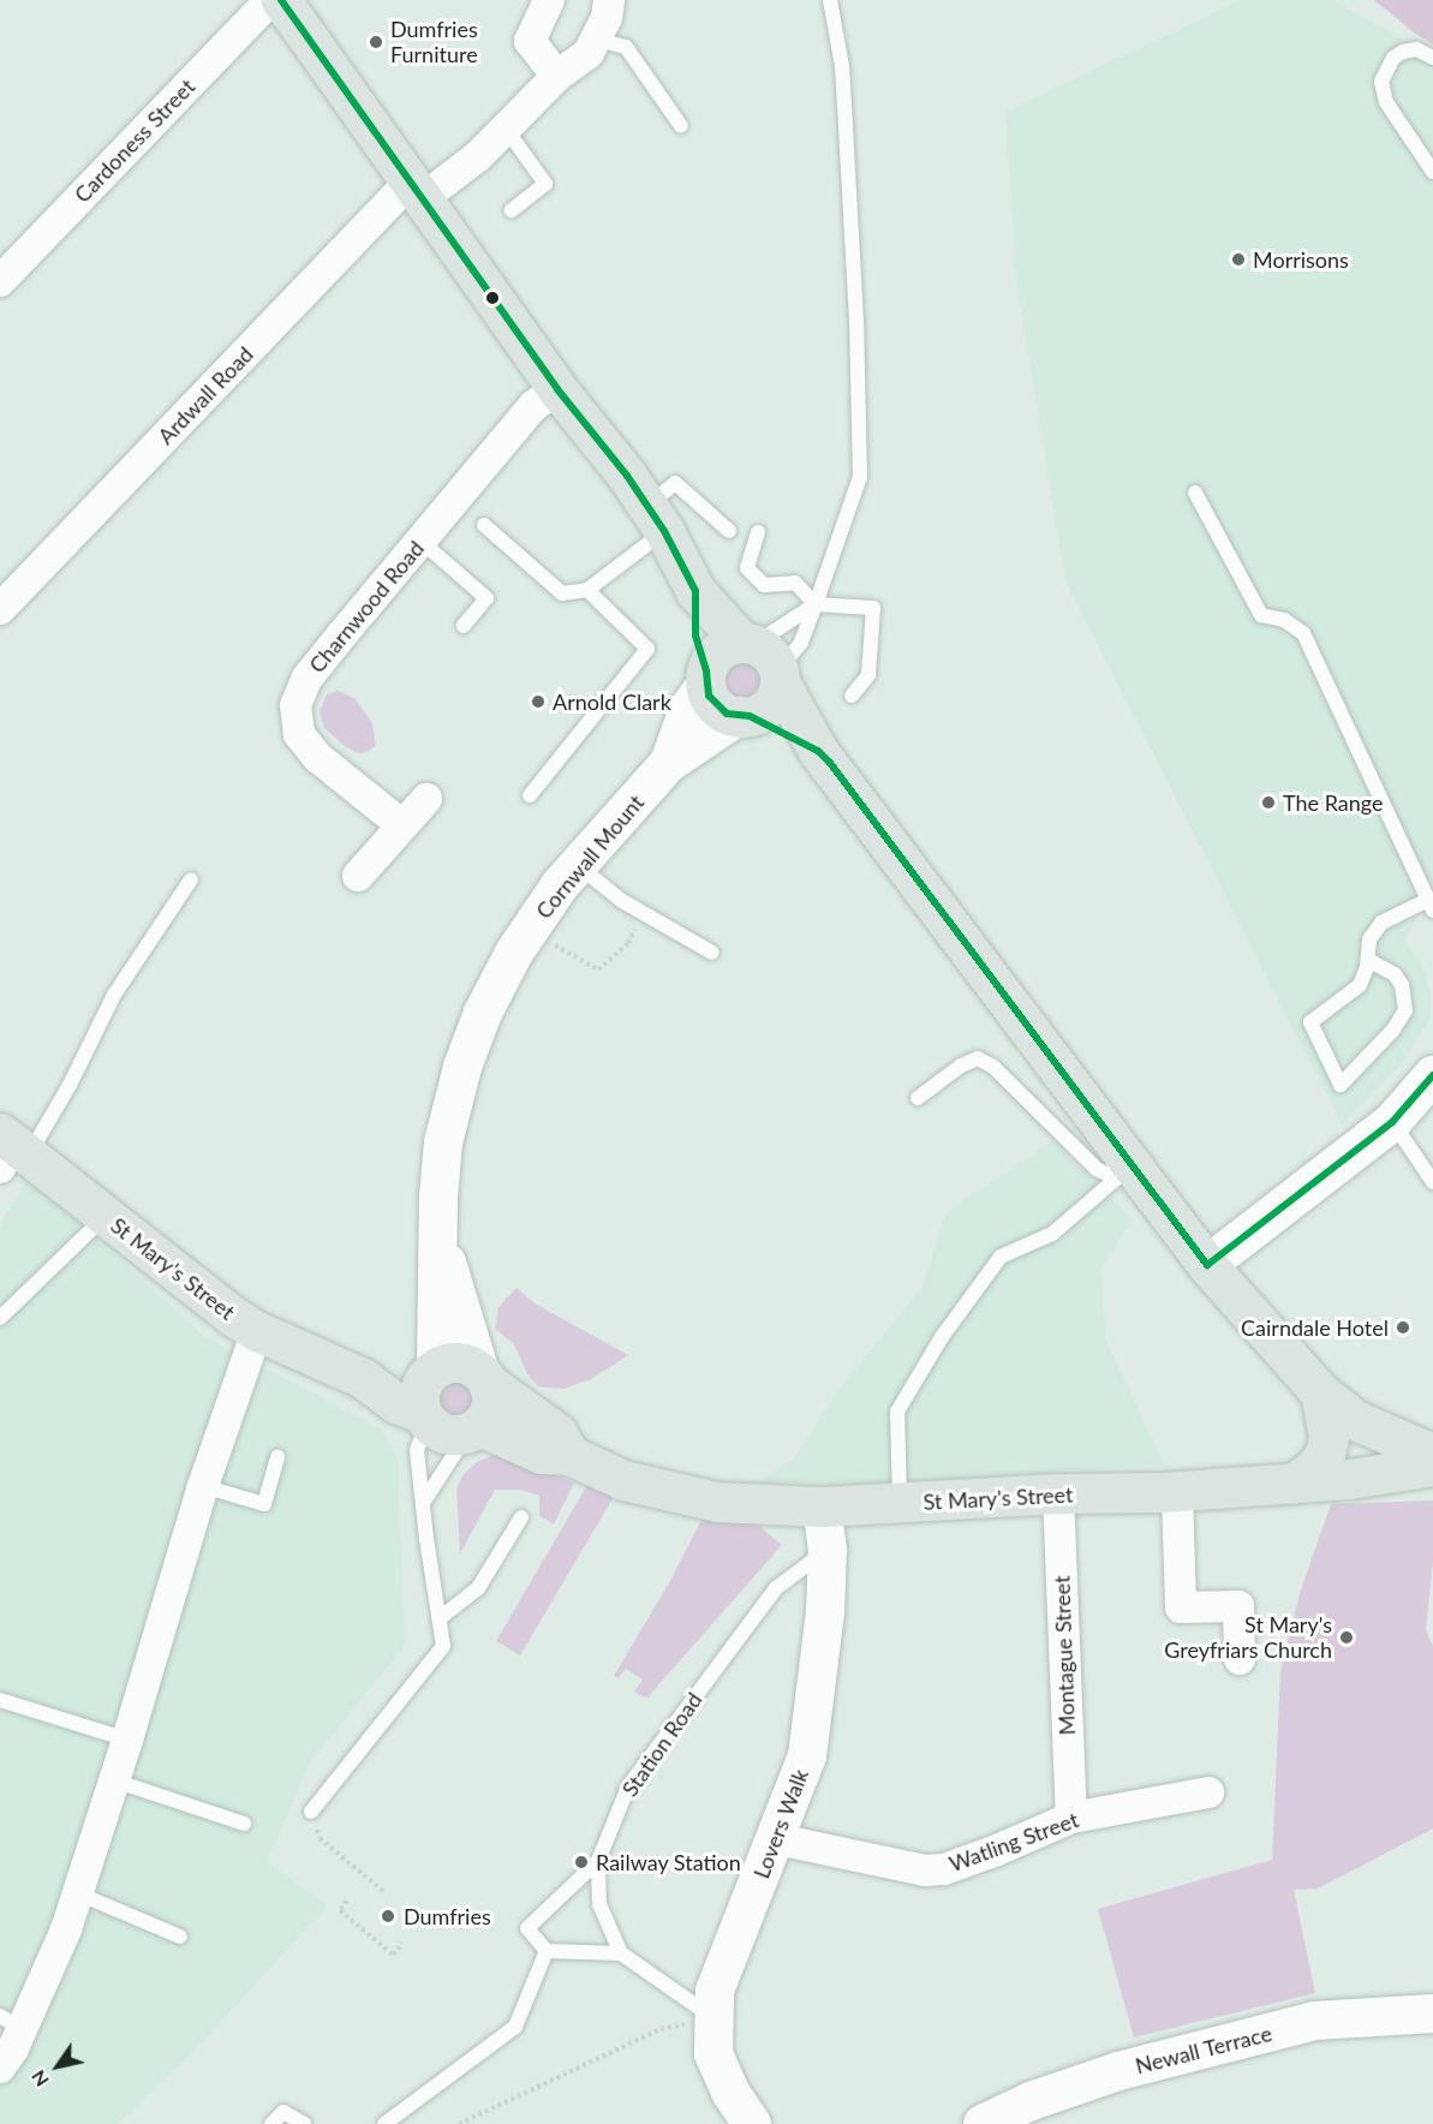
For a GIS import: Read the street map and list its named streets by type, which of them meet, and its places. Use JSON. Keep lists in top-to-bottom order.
{
  "streets": {
    "main road": ["St Mary's Street"],
    "street": [
      "Cardoness Street",
      "Ardwall Road",
      "Charnwood Road",
      "Cornwall Mount",
      "Montague Street",
      "Lovers Walk",
      "Watling Street",
      "Newall Terrace"
    ],
    "lane": ["Station Road"]
  },
  "crossings": [
    ["Cornwall Mount", "St Mary's Street"],
    ["St Mary's Street", "Montague Street"],
    ["St Mary's Street", "Lovers Walk"],
    ["Montague Street", "Watling Street"],
    ["Station Road", "Lovers Walk"],
    ["Lovers Walk", "Watling Street"]
  ],
  "places": [
    "Dumfries Furniture",
    "Morrisons",
    "Arnold Clark",
    "The Range",
    "Cairndale Hotel",
    "St Mary's Greyfriars Church",
    "Railway Station",
    "Dumfries"
  ],
  "north": "bottom left"
}
